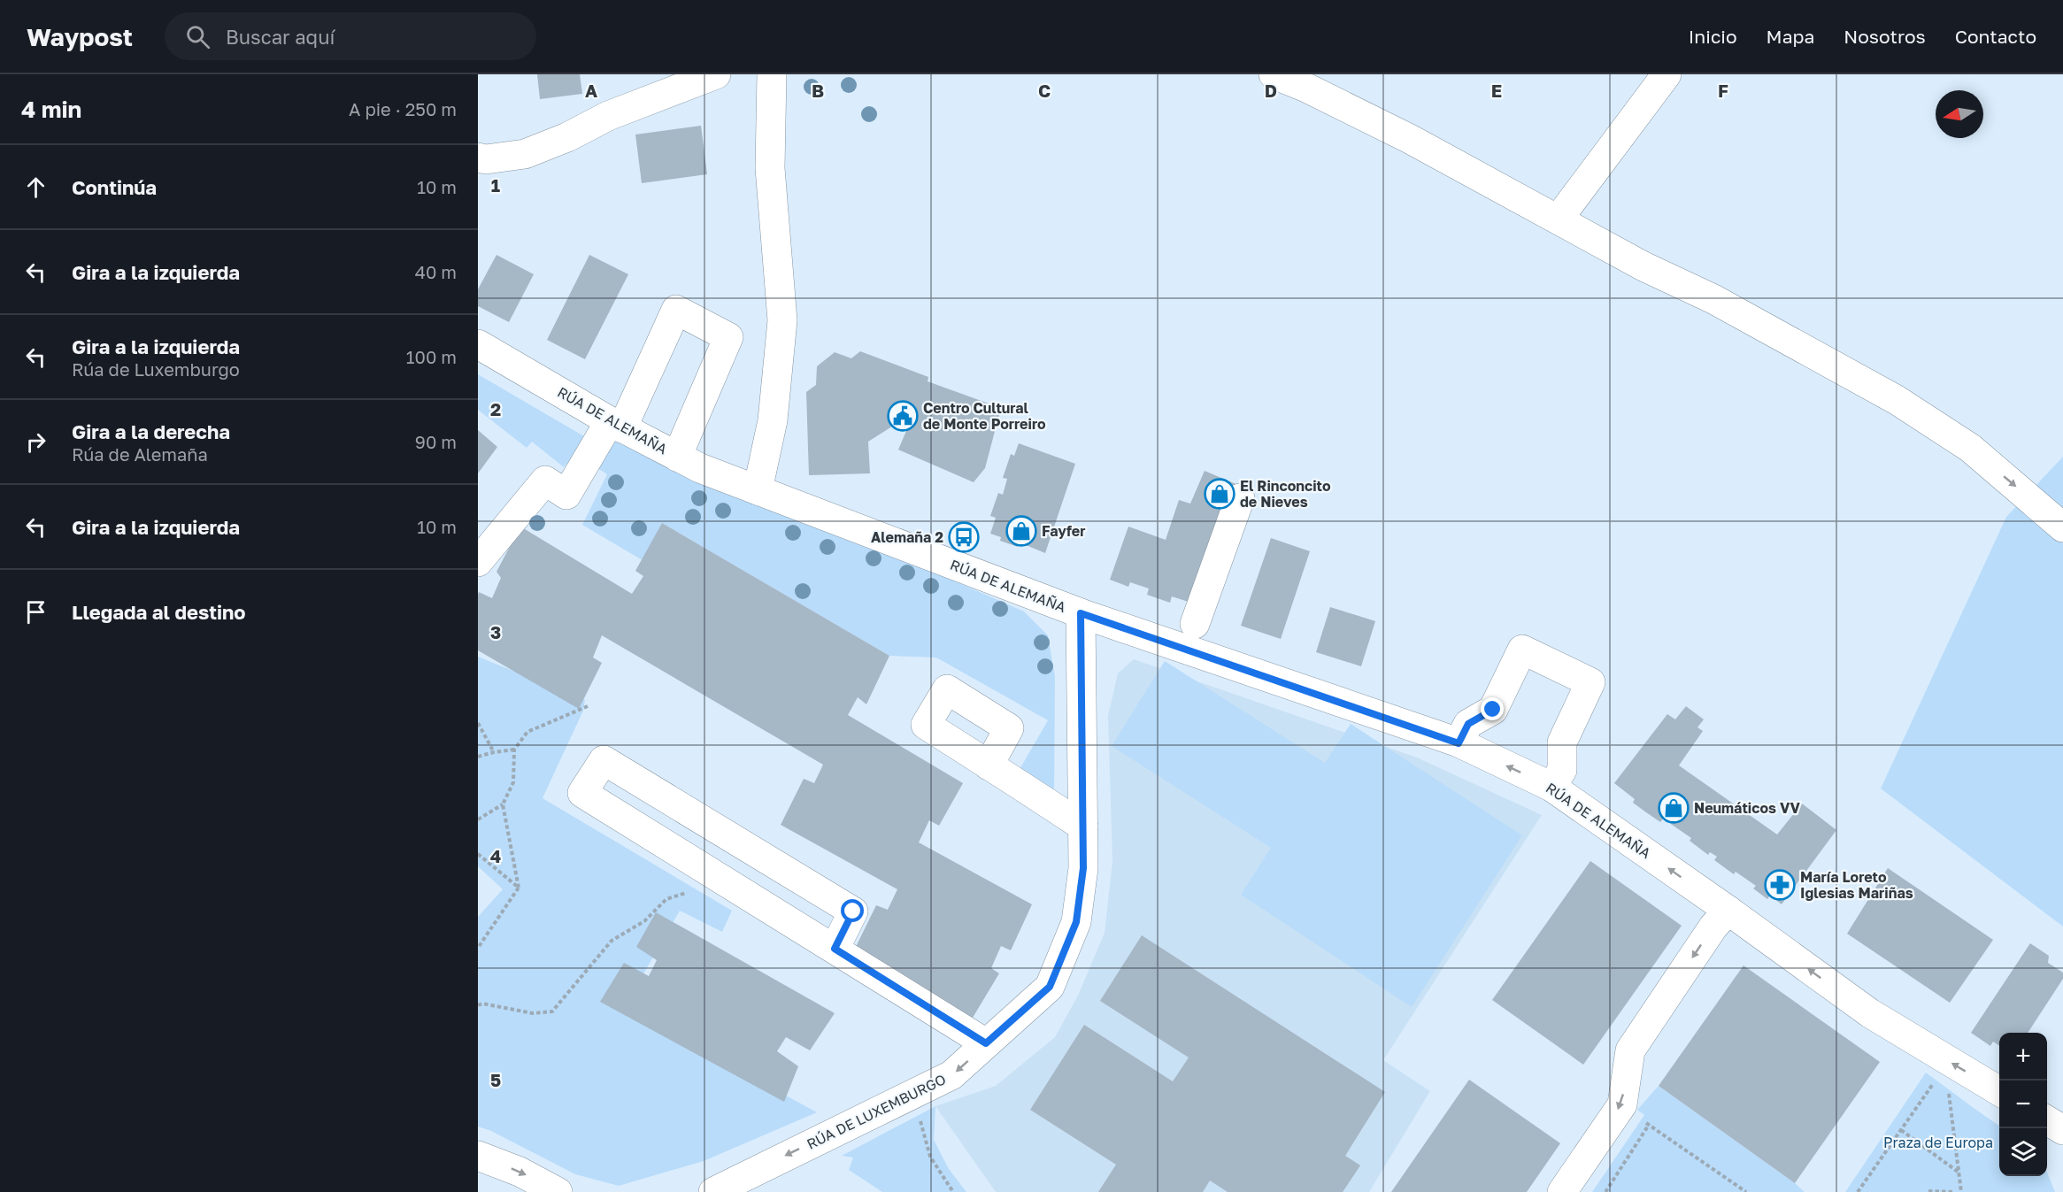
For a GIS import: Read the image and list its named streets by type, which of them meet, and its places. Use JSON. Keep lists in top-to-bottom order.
{
  "streets": {
    "street": ["RÚA DE ALEMAÑA", "RÚA DE LUXEMBURGO"]
  },
  "crossings": [
    ["RÚA DE ALEMAÑA", "RÚA DE LUXEMBURGO"]
  ],
  "one_way": ["RÚA DE ALEMAÑA", "RÚA DE LUXEMBURGO"],
  "parks": ["Praza de Europa"],
  "places": {
    "public building": ["Centro Cultural de Monte Porreiro"],
    "shop": ["El Rinconcito de Nieves", "Fayfer", "Neumáticos VV"],
    "bus stop": ["Alemaña 2"],
    "pharmacy": ["María Loreto Iglesias Mariñas"]
  },
  "north": "left",
  "page": {
    "header": "Waypost",
    "search": "Buscar aquí",
    "nav": [
      "Inicio",
      "Mapa",
      "Nosotros",
      "Contacto"
    ],
    "heading": ["4 min", "A pie · 250 m"],
    "list": [
      ["Continúa", "10 m"],
      ["Gira a la izquierda", "40 m"],
      ["Gira a la izquierda", "Rúa de Luxemburgo", "100 m"],
      ["Gira a la derecha", "Rúa de Alemaña", "90 m"],
      ["Gira a la izquierda", "10 m"],
      "Llegada al destino"
    ],
    "map_buttons": ["+", "−"]
  },
  "grid": {
    "columns": [
      "A",
      "B",
      "C",
      "D",
      "E",
      "F"
    ],
    "rows": [
      "1",
      "2",
      "3",
      "4",
      "5"
    ]
  }
}
